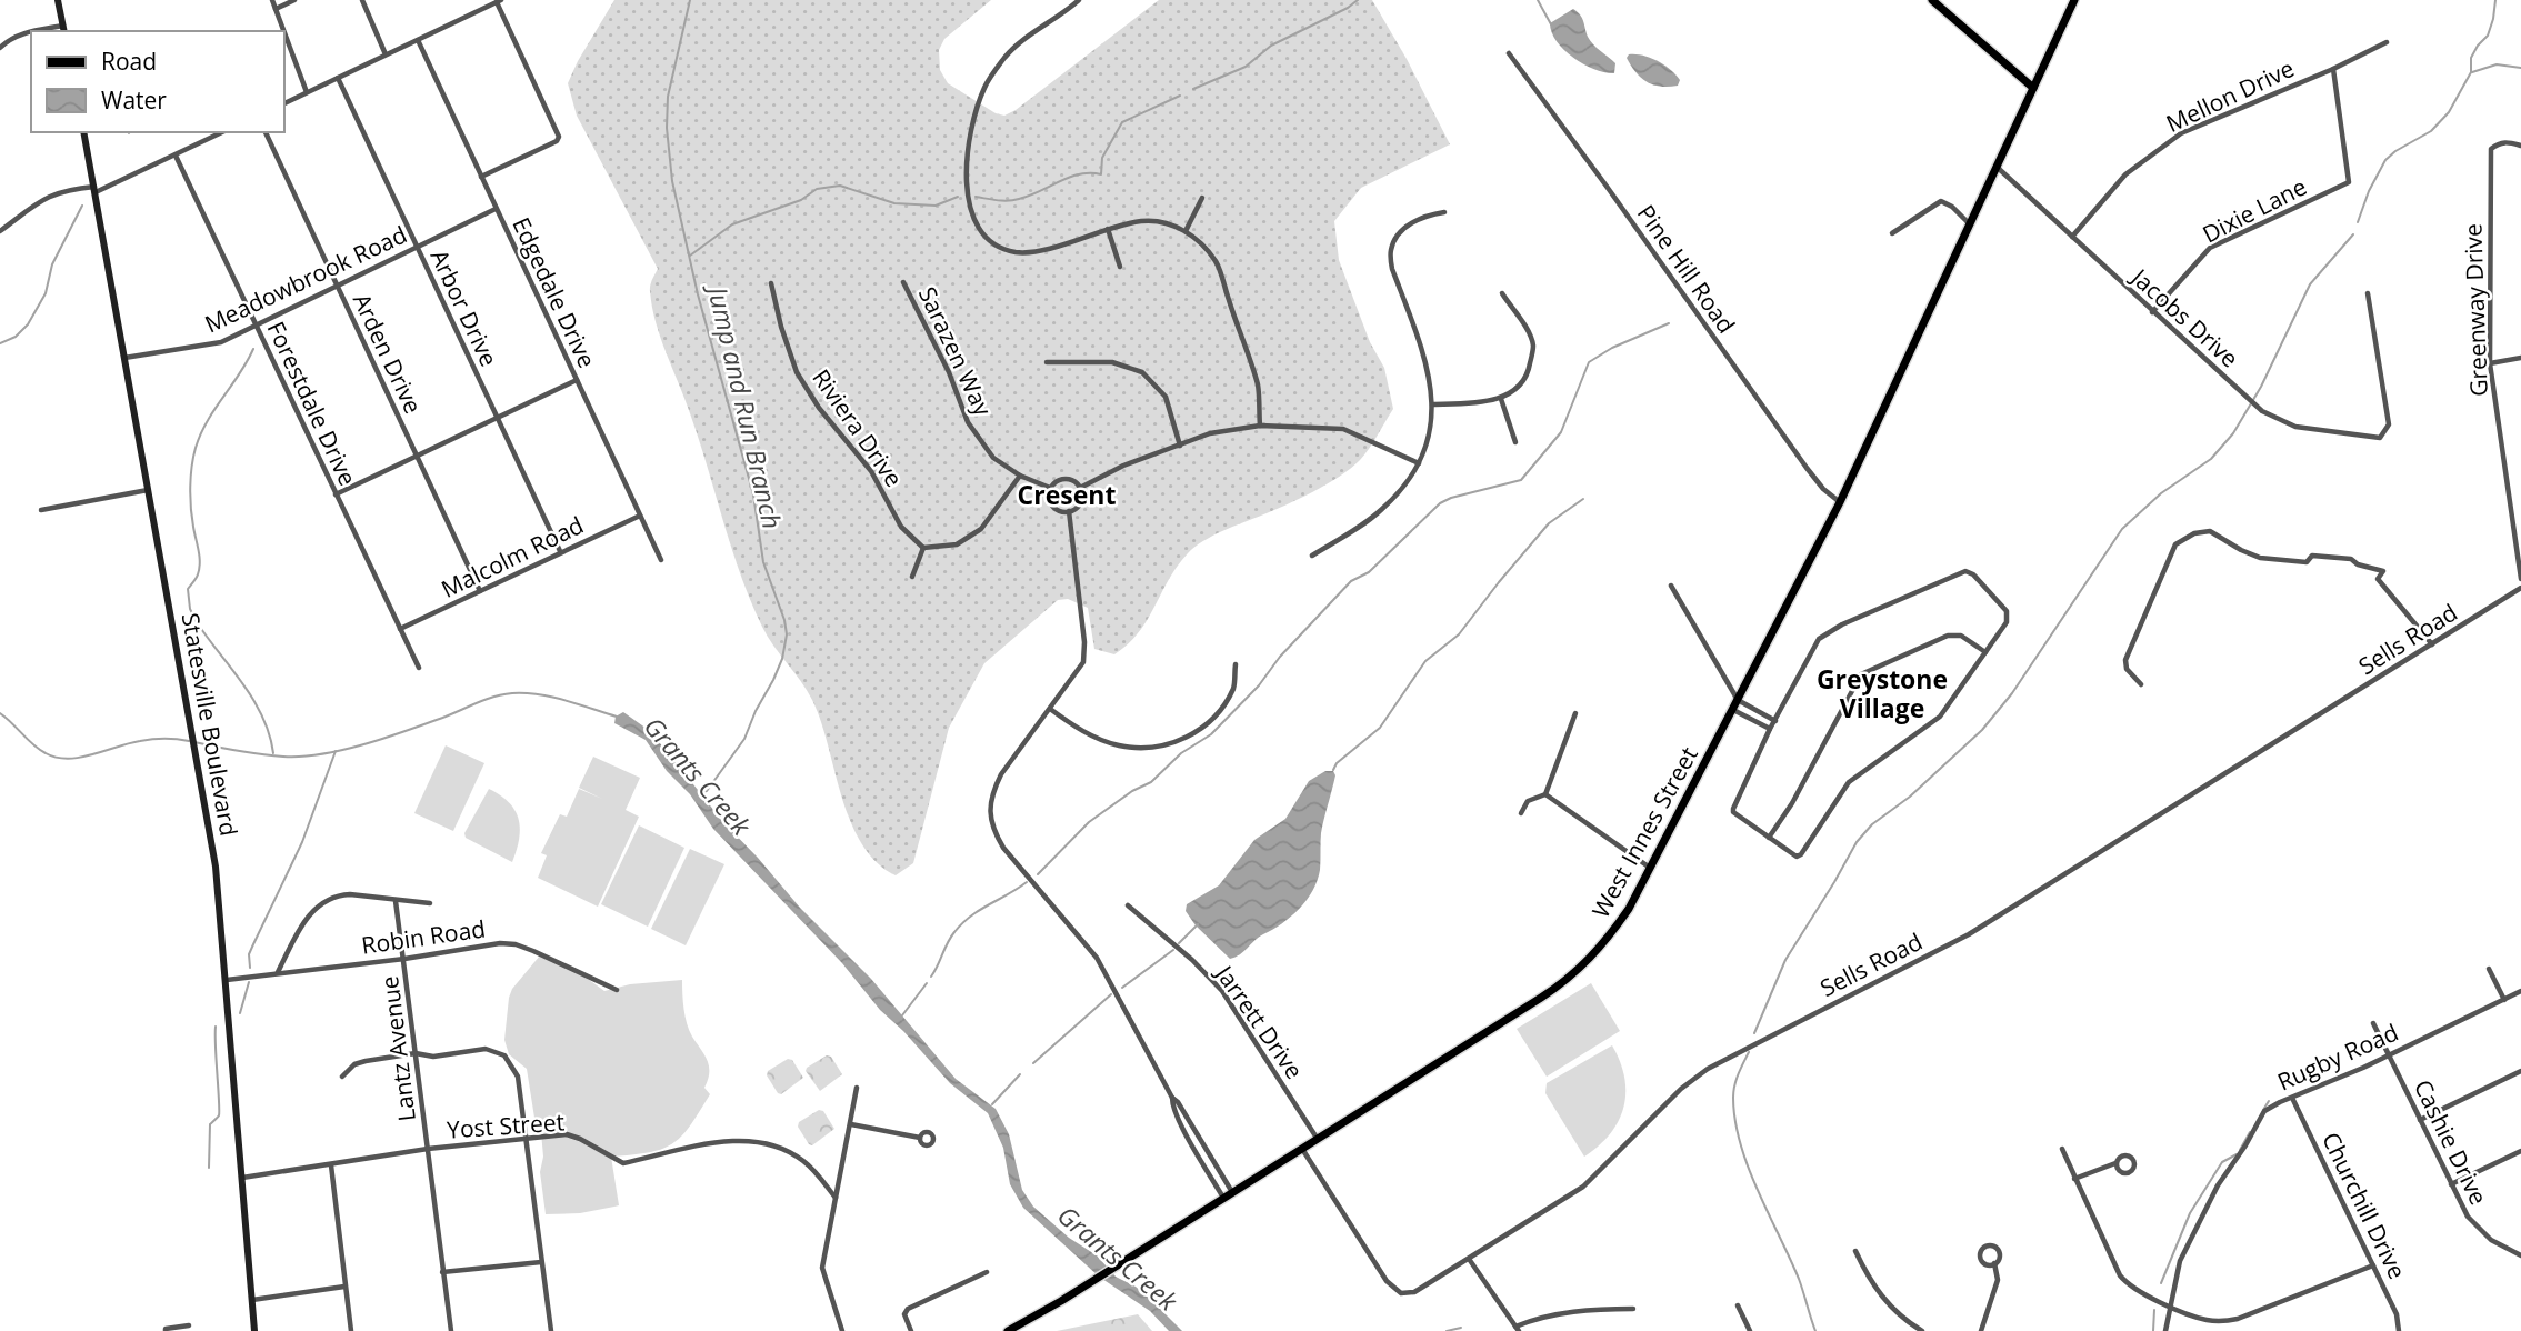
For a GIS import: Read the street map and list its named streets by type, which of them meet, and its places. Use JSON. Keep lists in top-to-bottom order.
{
  "streets": {
    "main road": ["Statesville Boulevard", "West Innes Street"],
    "street": [
      "Mellon Drive",
      "Dixie Lane",
      "Pine Hill Road",
      "Meadowbrook Road",
      "Edgedale Drive",
      "Arbor Drive",
      "Greenway Drive",
      "Jacobs Drive",
      "Sarazen Way",
      "Arden Drive",
      "Forestdale Drive",
      "Riviera Drive",
      "Malcolm Road",
      "Sells Road",
      "Robin Road",
      "Jarrett Drive",
      "Lantz Avenue",
      "Rugby Road",
      "Yost Street",
      "Cashie Drive",
      "Churchill Drive"
    ]
  },
  "crossings": [
    ["Mellon Drive", "Dixie Lane"],
    ["Mellon Drive", "Jacobs Drive"],
    ["Dixie Lane", "Jacobs Drive"],
    ["Pine Hill Road", "West Innes Street"],
    ["Meadowbrook Road", "Edgedale Drive"],
    ["Meadowbrook Road", "Arbor Drive"],
    ["Meadowbrook Road", "Arden Drive"],
    ["Meadowbrook Road", "Forestdale Drive"],
    ["Meadowbrook Road", "Statesville Boulevard"],
    ["Edgedale Drive", "Malcolm Road"],
    ["Arbor Drive", "Malcolm Road"],
    ["Jacobs Drive", "West Innes Street"],
    ["Arden Drive", "Malcolm Road"],
    ["Forestdale Drive", "Malcolm Road"],
    ["Sells Road", "West Innes Street"],
    ["Statesville Boulevard", "Robin Road"],
    ["Statesville Boulevard", "Yost Street"],
    ["West Innes Street", "Jarrett Drive"],
    ["Robin Road", "Lantz Avenue"],
    ["Lantz Avenue", "Yost Street"],
    ["Rugby Road", "Cashie Drive"],
    ["Rugby Road", "Churchill Drive"]
  ],
  "districts": ["Cresent", "Greystone Village"],
  "water": ["Jump and Run Branch", "Grants Creek"],
  "legend": ["Road", "Water"]
}
